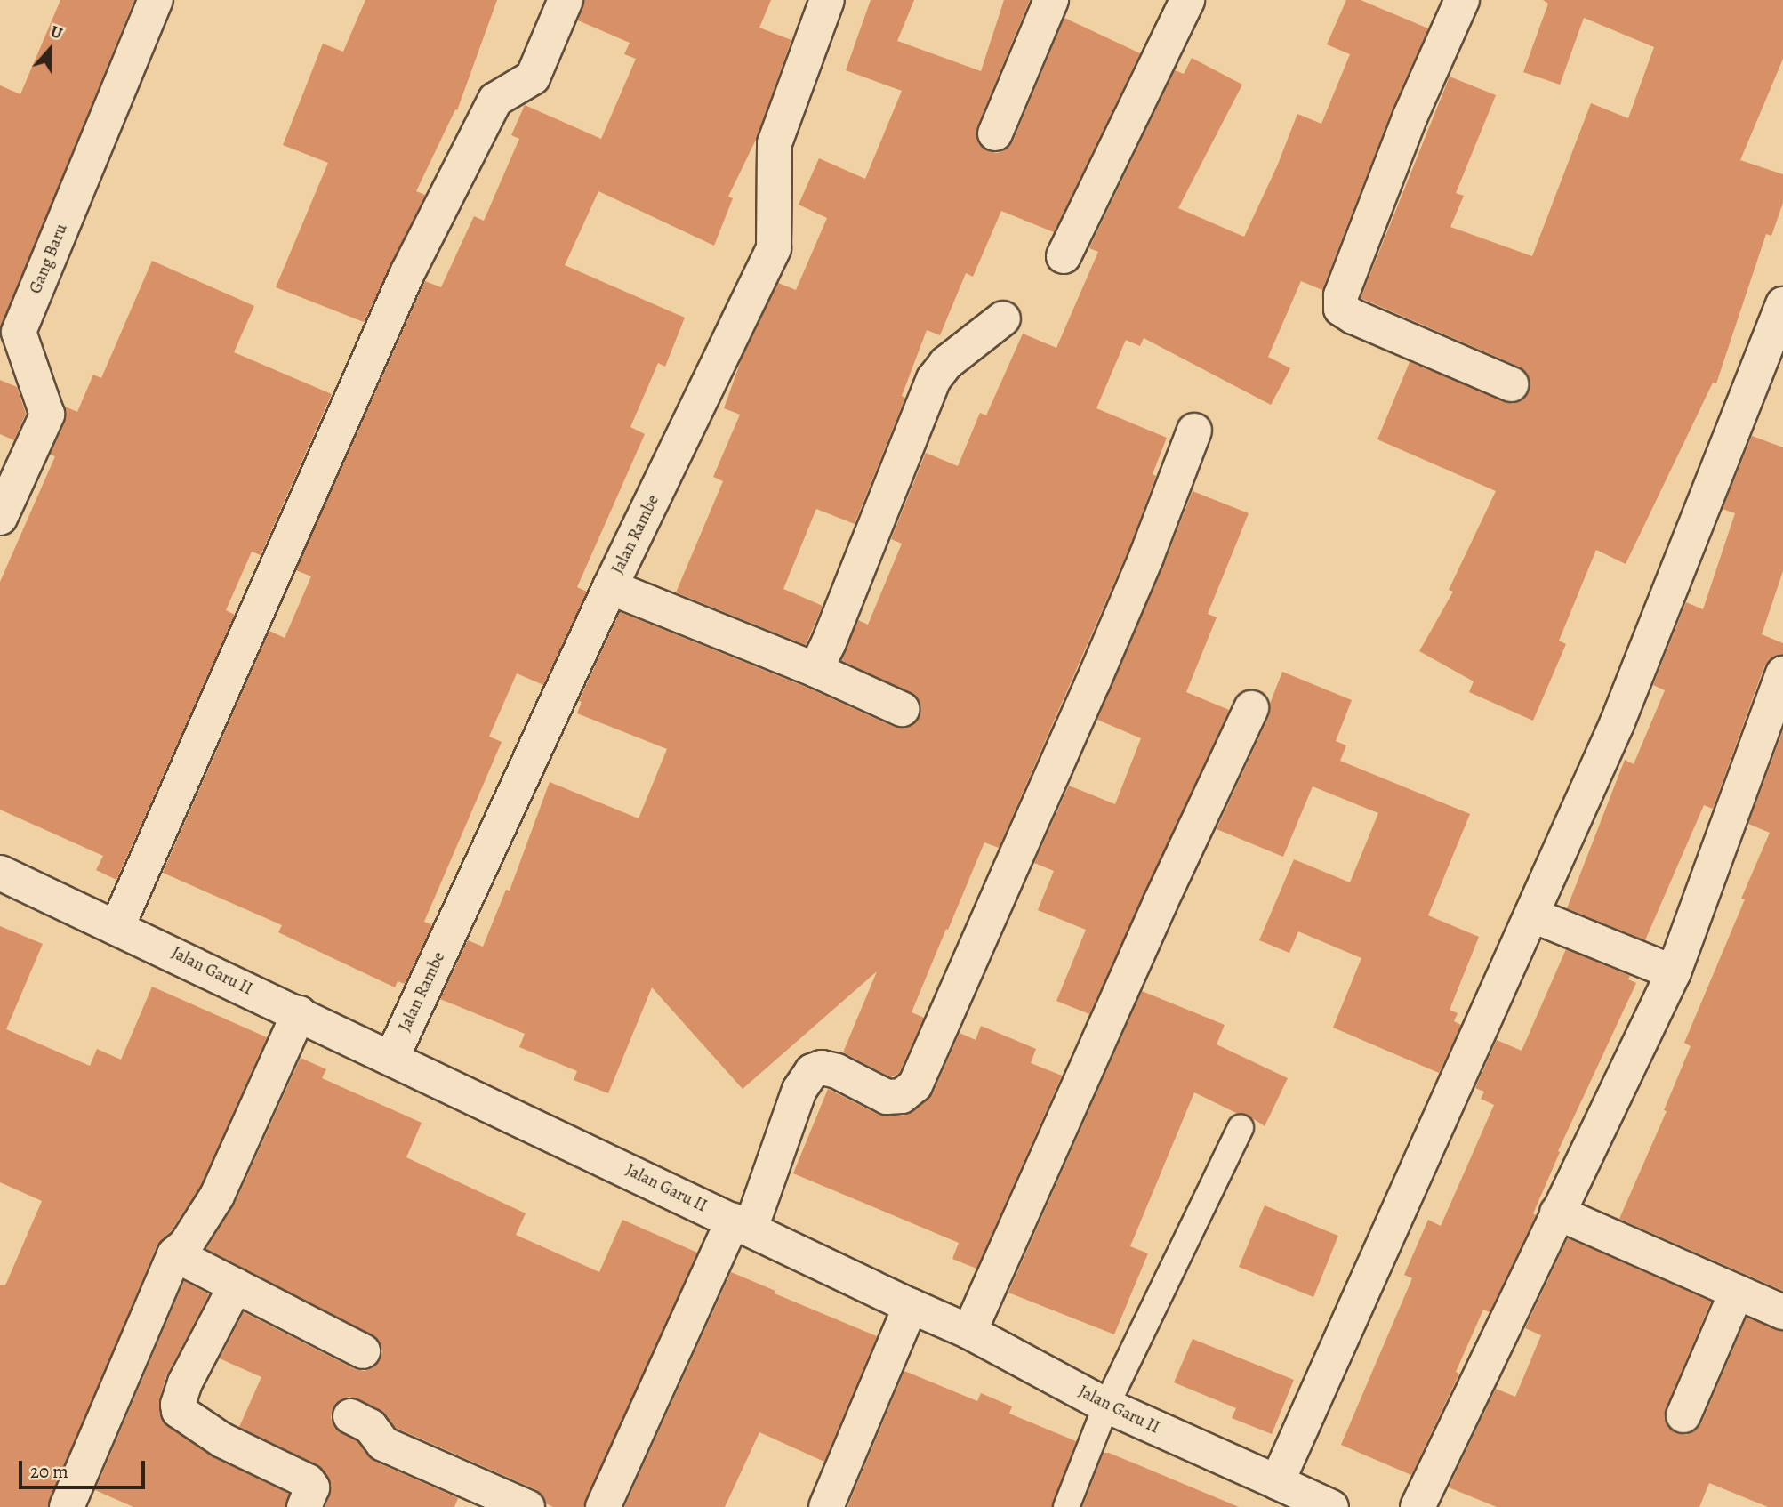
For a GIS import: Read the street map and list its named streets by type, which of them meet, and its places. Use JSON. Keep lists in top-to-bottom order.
{
  "streets": {
    "street": ["Gang Baru", "Jalan Rambe", "Jalan Garu II"]
  },
  "crossings": [
    ["Jalan Rambe", "Jalan Garu II"]
  ],
  "scale_bar": "20 m",
  "north": "top"
}
